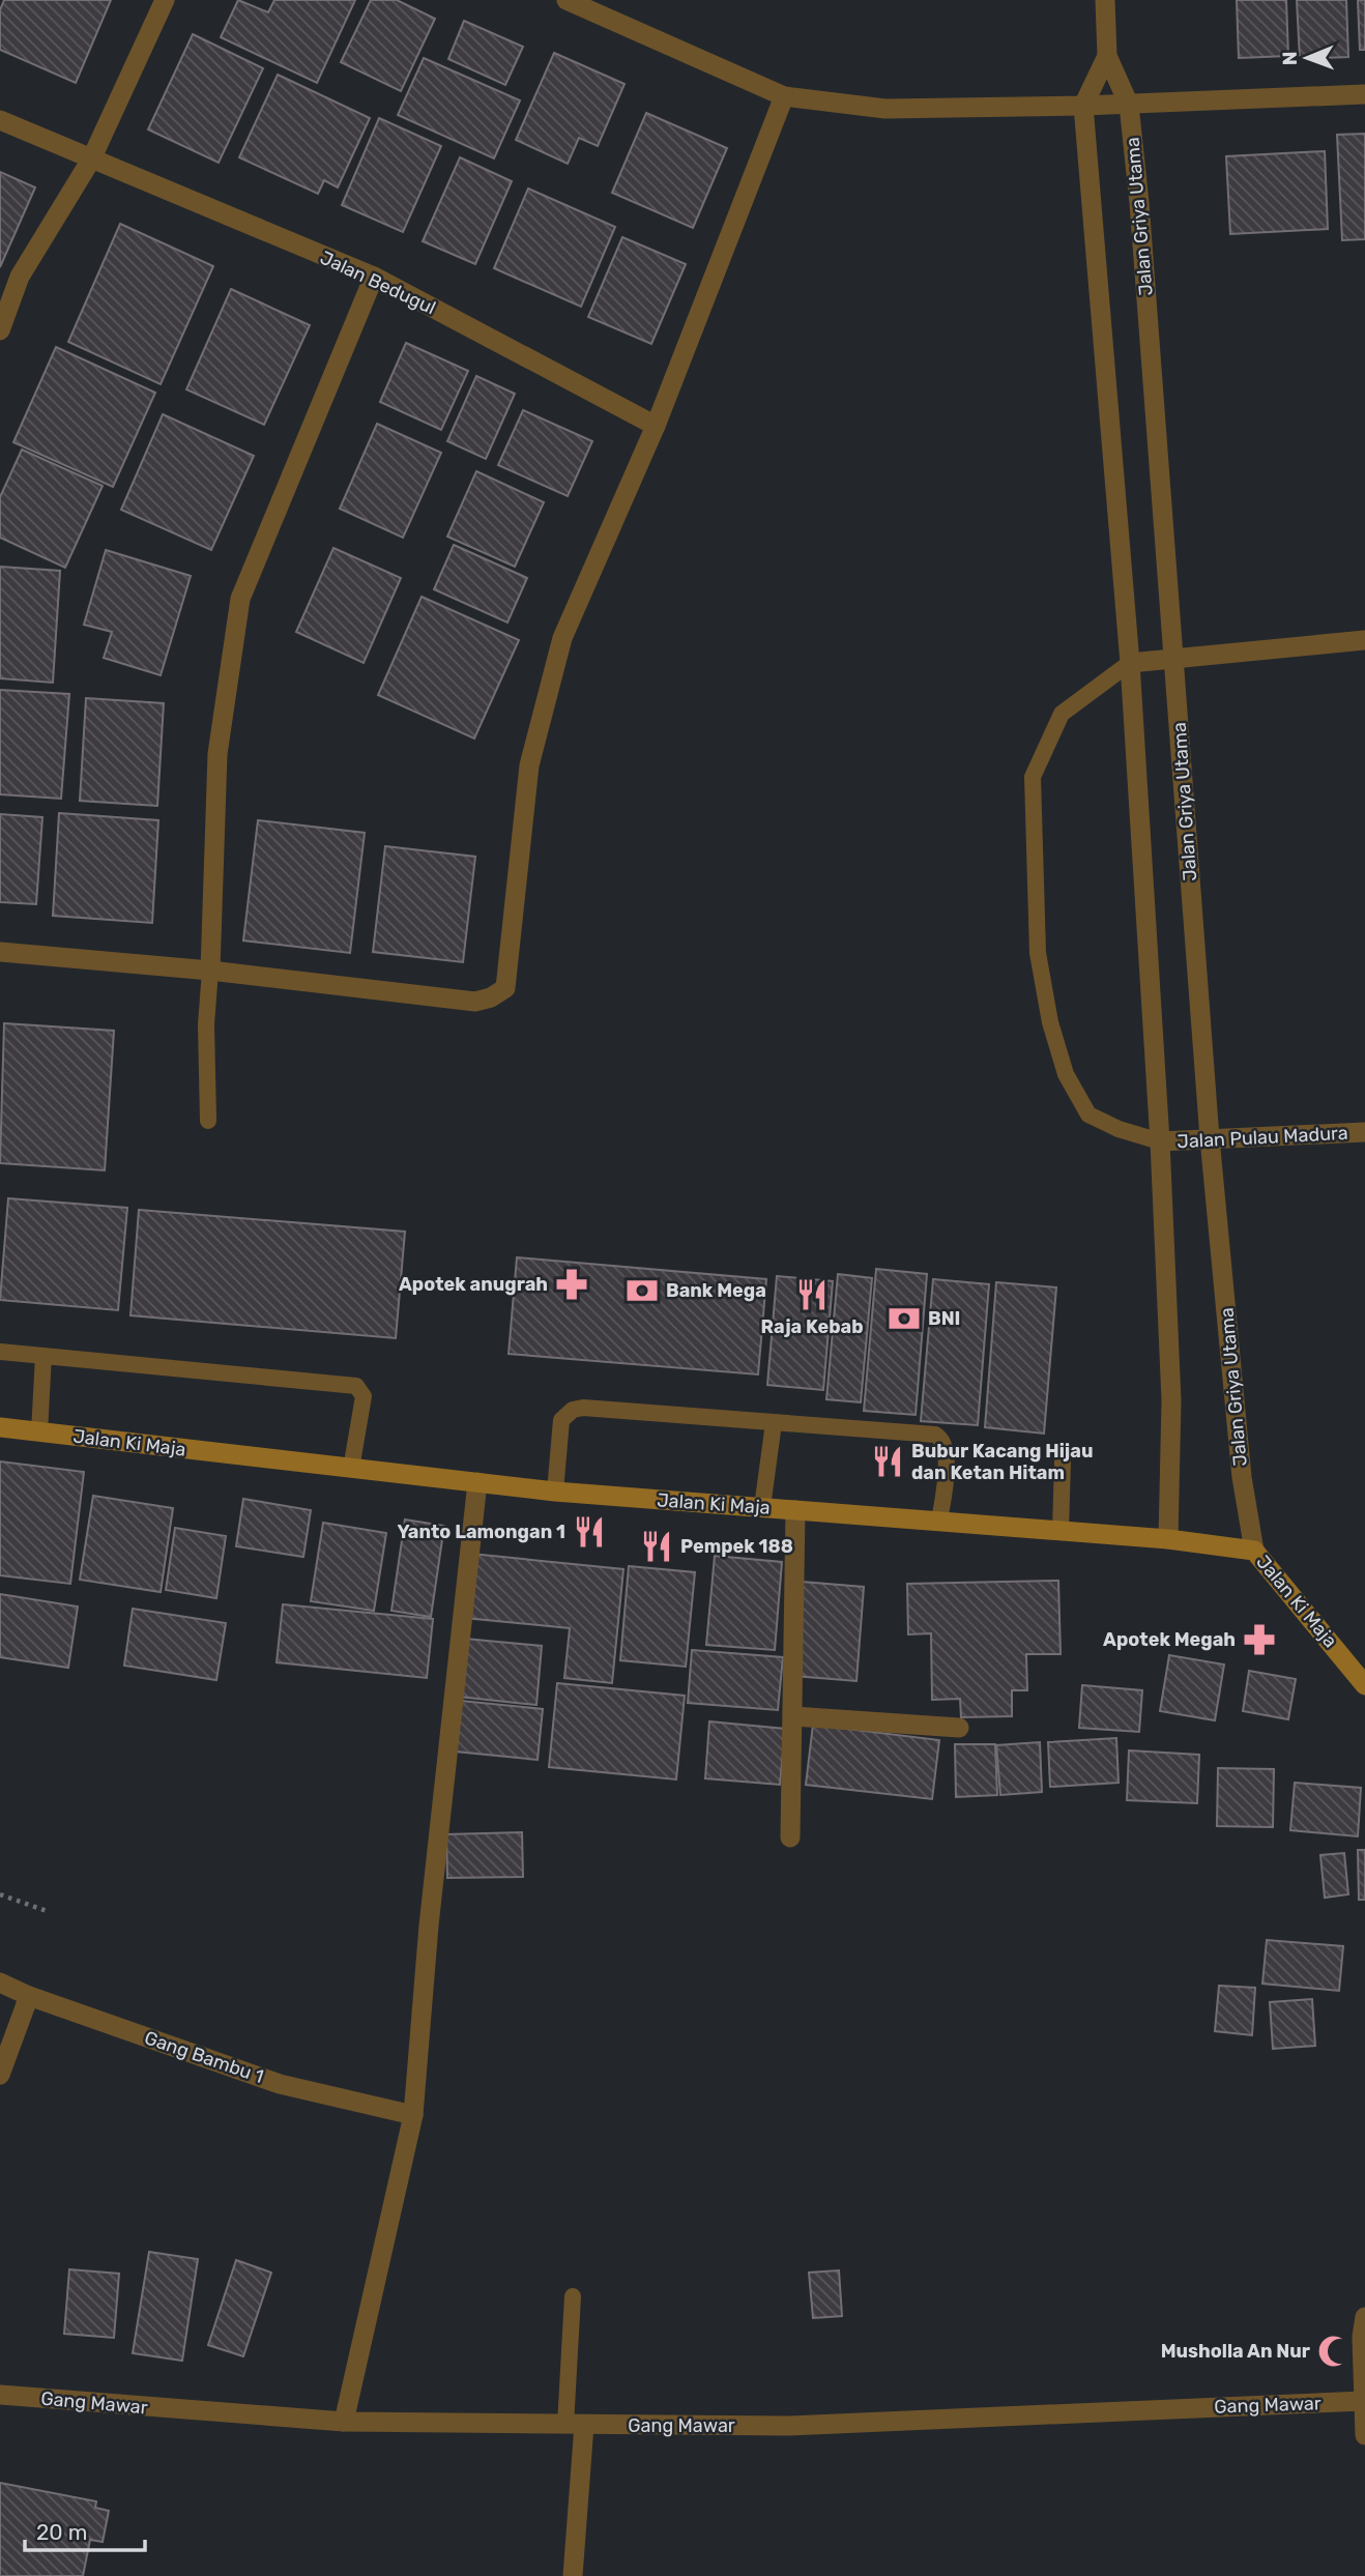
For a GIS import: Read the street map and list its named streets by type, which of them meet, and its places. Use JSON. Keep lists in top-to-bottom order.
{
  "streets": {
    "main road": ["Jalan Ki Maja"],
    "street": [
      "Jalan Griya Utama",
      "Jalan Bedugul",
      "Jalan Pulau Madura",
      "Gang Bambu 1",
      "Gang Mawar"
    ]
  },
  "crossings": [
    ["Jalan Griya Utama", "Jalan Pulau Madura"],
    ["Jalan Griya Utama", "Jalan Ki Maja"]
  ],
  "places": {
    "pharmacy": ["Apotek anugrah", "Apotek Megah"],
    "bank": ["Bank Mega", "BNI"],
    "restaurant": [
      "Raja Kebab",
      "Bubur Kacang Hijau dan Ketan Hitam",
      "Yanto Lamongan 1",
      "Pempek 188"
    ],
    "mosque": ["Musholla An Nur"]
  },
  "scale_bar": "20 m",
  "north": "left"
}
